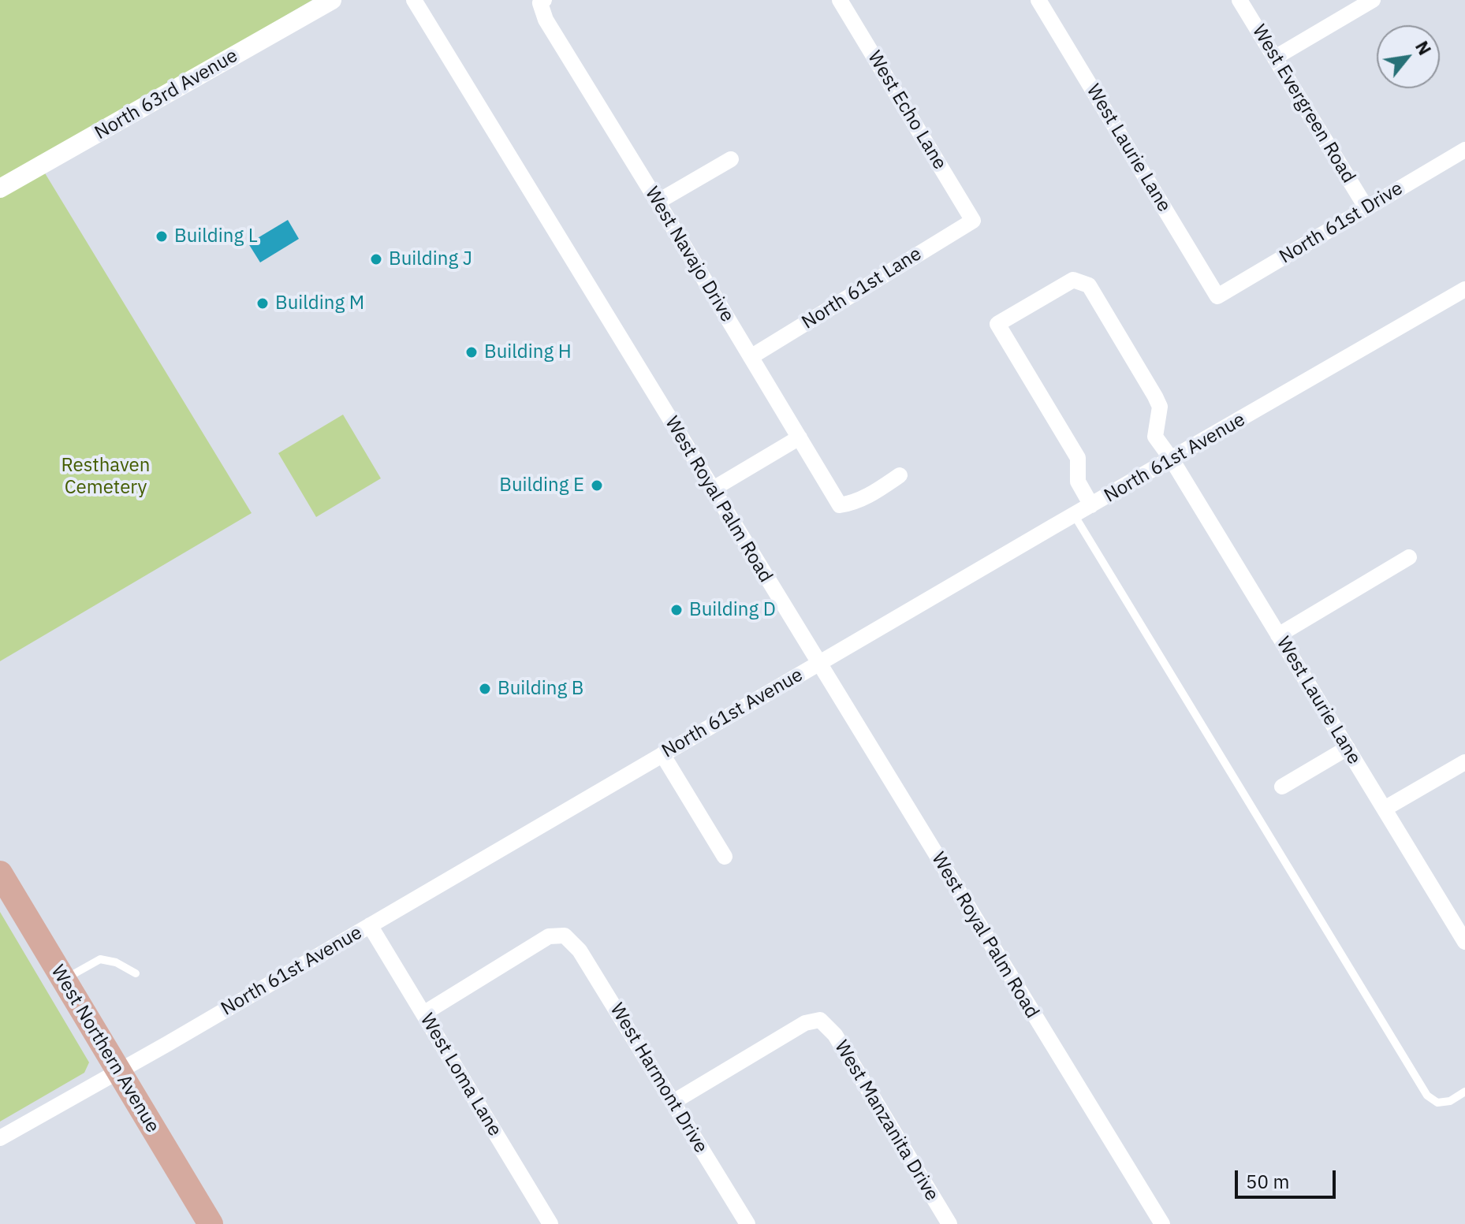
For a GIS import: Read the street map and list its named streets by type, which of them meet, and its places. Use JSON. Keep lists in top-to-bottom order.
{
  "streets": {
    "main road": ["West Northern Avenue"],
    "street": [
      "North 63rd Avenue",
      "West Evergreen Road",
      "West Echo Lane",
      "West Laurie Lane",
      "North 61st Drive",
      "West Navajo Drive",
      "North 61st Lane",
      "North 61st Avenue",
      "West Royal Palm Road",
      "West Loma Lane",
      "West Harmont Drive",
      "West Manzanita Drive"
    ]
  },
  "crossings": [
    ["West Evergreen Road", "North 61st Drive"],
    ["West Echo Lane", "North 61st Lane"],
    ["West Laurie Lane", "North 61st Drive"],
    ["West Laurie Lane", "North 61st Avenue"],
    ["West Navajo Drive", "North 61st Lane"],
    ["North 61st Avenue", "West Royal Palm Road"],
    ["North 61st Avenue", "West Northern Avenue"],
    ["North 61st Avenue", "West Loma Lane"],
    ["West Loma Lane", "West Harmont Drive"],
    ["West Harmont Drive", "West Manzanita Drive"]
  ],
  "parks": ["Resthaven Cemetery"],
  "places": [
    "Building L",
    "Building J",
    "Building M",
    "Building H",
    "Building E",
    "Building D",
    "Building B"
  ],
  "scale_bar": "50 m",
  "north": "top right"
}
